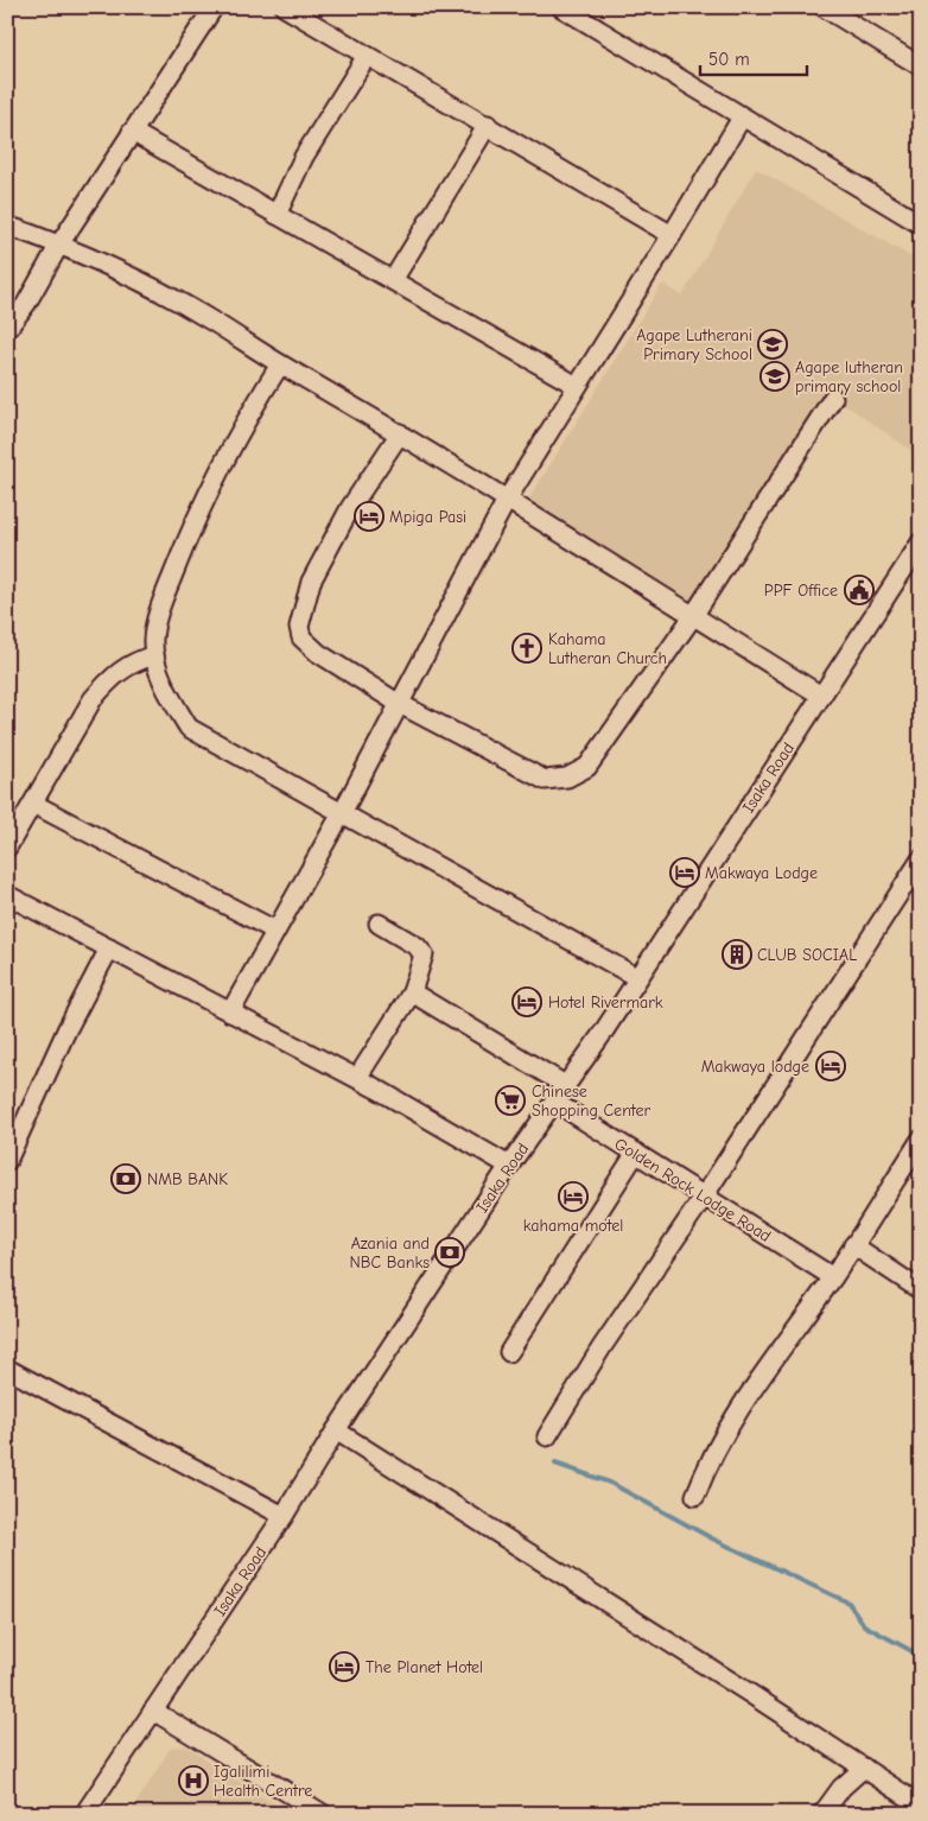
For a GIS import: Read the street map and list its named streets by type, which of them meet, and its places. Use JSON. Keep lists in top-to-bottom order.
{
  "streets": {
    "street": ["Isaka Road", "Golden Rock Lodge Road"]
  },
  "crossings": [
    ["Isaka Road", "Golden Rock Lodge Road"]
  ],
  "places": {
    "school or university": ["Agape Lutherani Primary School", "Agape lutheran primary school"],
    "hotel": [
      "Mpiga Pasi",
      "Makwaya Lodge",
      "Hotel Rivermark",
      "Makwaya lodge",
      "kahama motel",
      "The Planet Hotel"
    ],
    "public building": ["PPF Office"],
    "church": ["Kahama Lutheran Church"],
    "building": ["CLUB SOCIAL"],
    "supermarket": ["Chinese Shopping Center"],
    "bank": ["NMB BANK", "Azania and NBC Banks"],
    "hospital": ["Igalilimi Health Centre"]
  },
  "scale_bar": "50 m"
}
